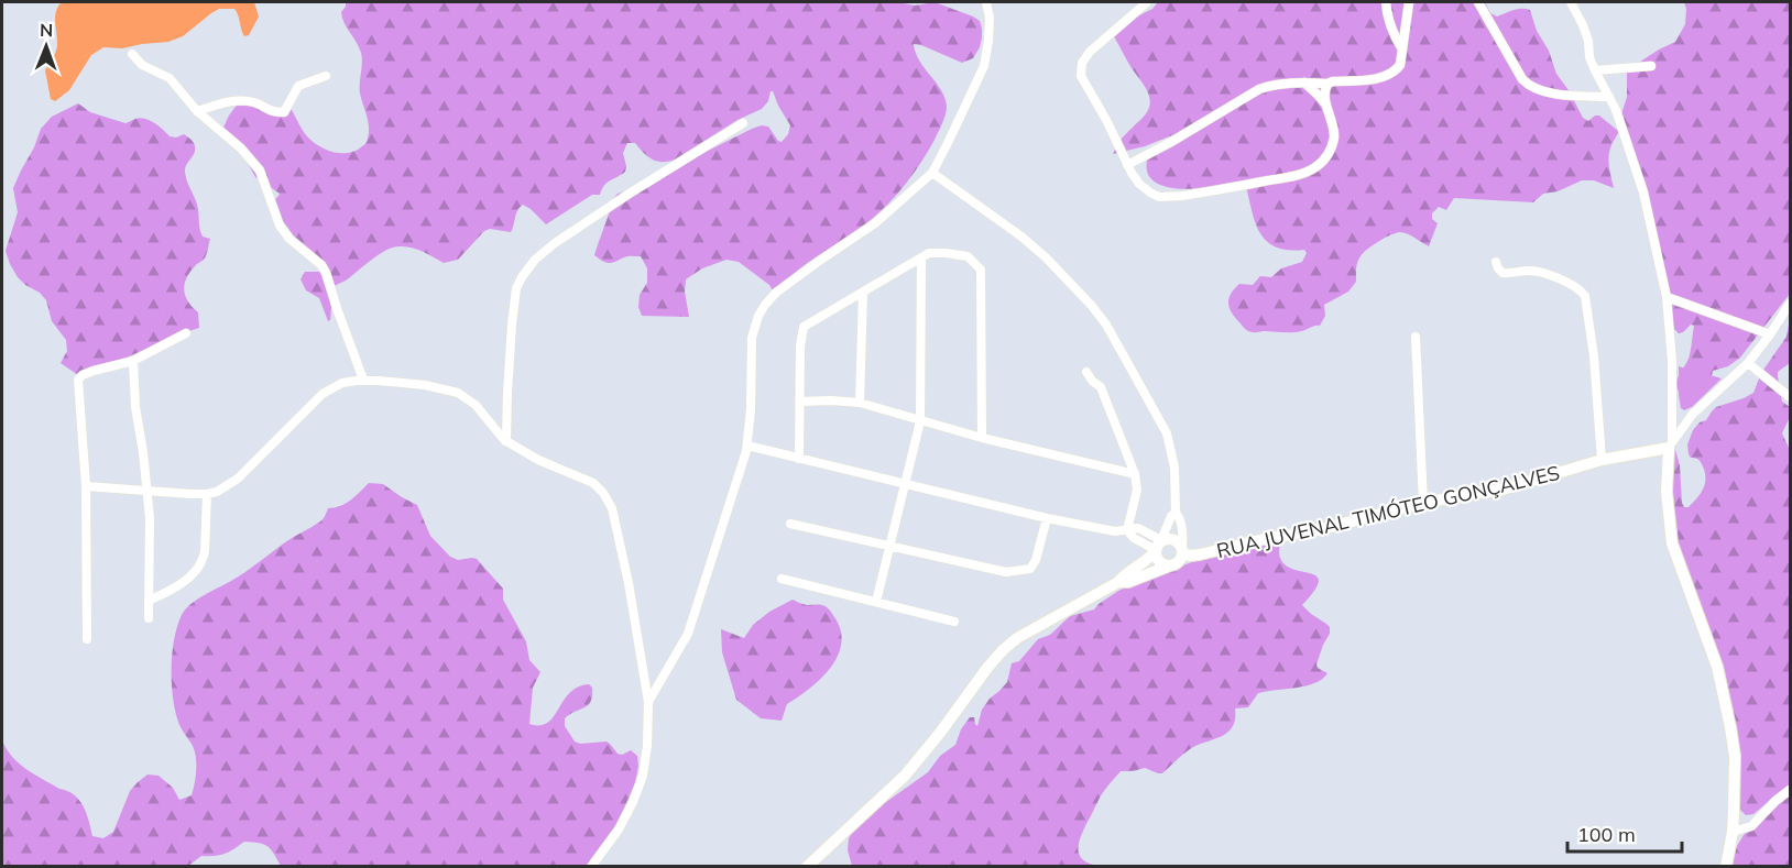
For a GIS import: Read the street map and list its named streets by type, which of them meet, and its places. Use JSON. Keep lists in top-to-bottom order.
{
  "streets": {
    "street": ["RUA JUVENAL TIMÓTEO GONÇALVES"]
  },
  "scale_bar": "100 m",
  "north": "top"
}
